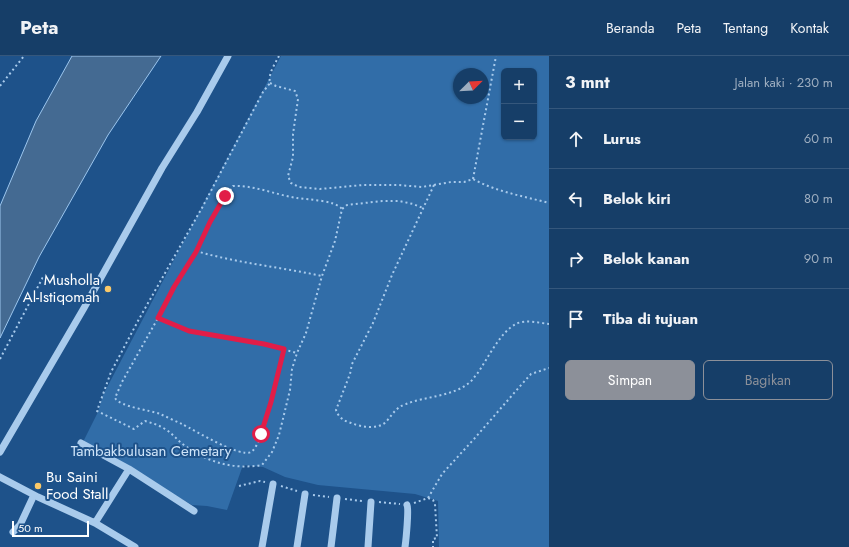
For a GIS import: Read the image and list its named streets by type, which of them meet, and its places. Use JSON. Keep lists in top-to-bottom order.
{
  "parks": ["Tambakbulusan Cemetary"],
  "places": ["Musholla Al-Istiqomah", "Bu Saini Food Stall"],
  "scale_bar": "50 m",
  "north": "top right",
  "page": {
    "header": "Peta",
    "nav": [
      "Beranda",
      "Peta",
      "Tentang",
      "Kontak"
    ],
    "heading": ["3 mnt", "Jalan kaki · 230 m"],
    "map_buttons": ["+", "−"],
    "list": [
      ["Lurus", "60 m"],
      ["Belok kiri", "80 m"],
      ["Belok kanan", "90 m"],
      "Tiba di tujuan"
    ],
    "buttons": ["Simpan", "Bagikan"],
    "scale": "50 m"
  }
}
